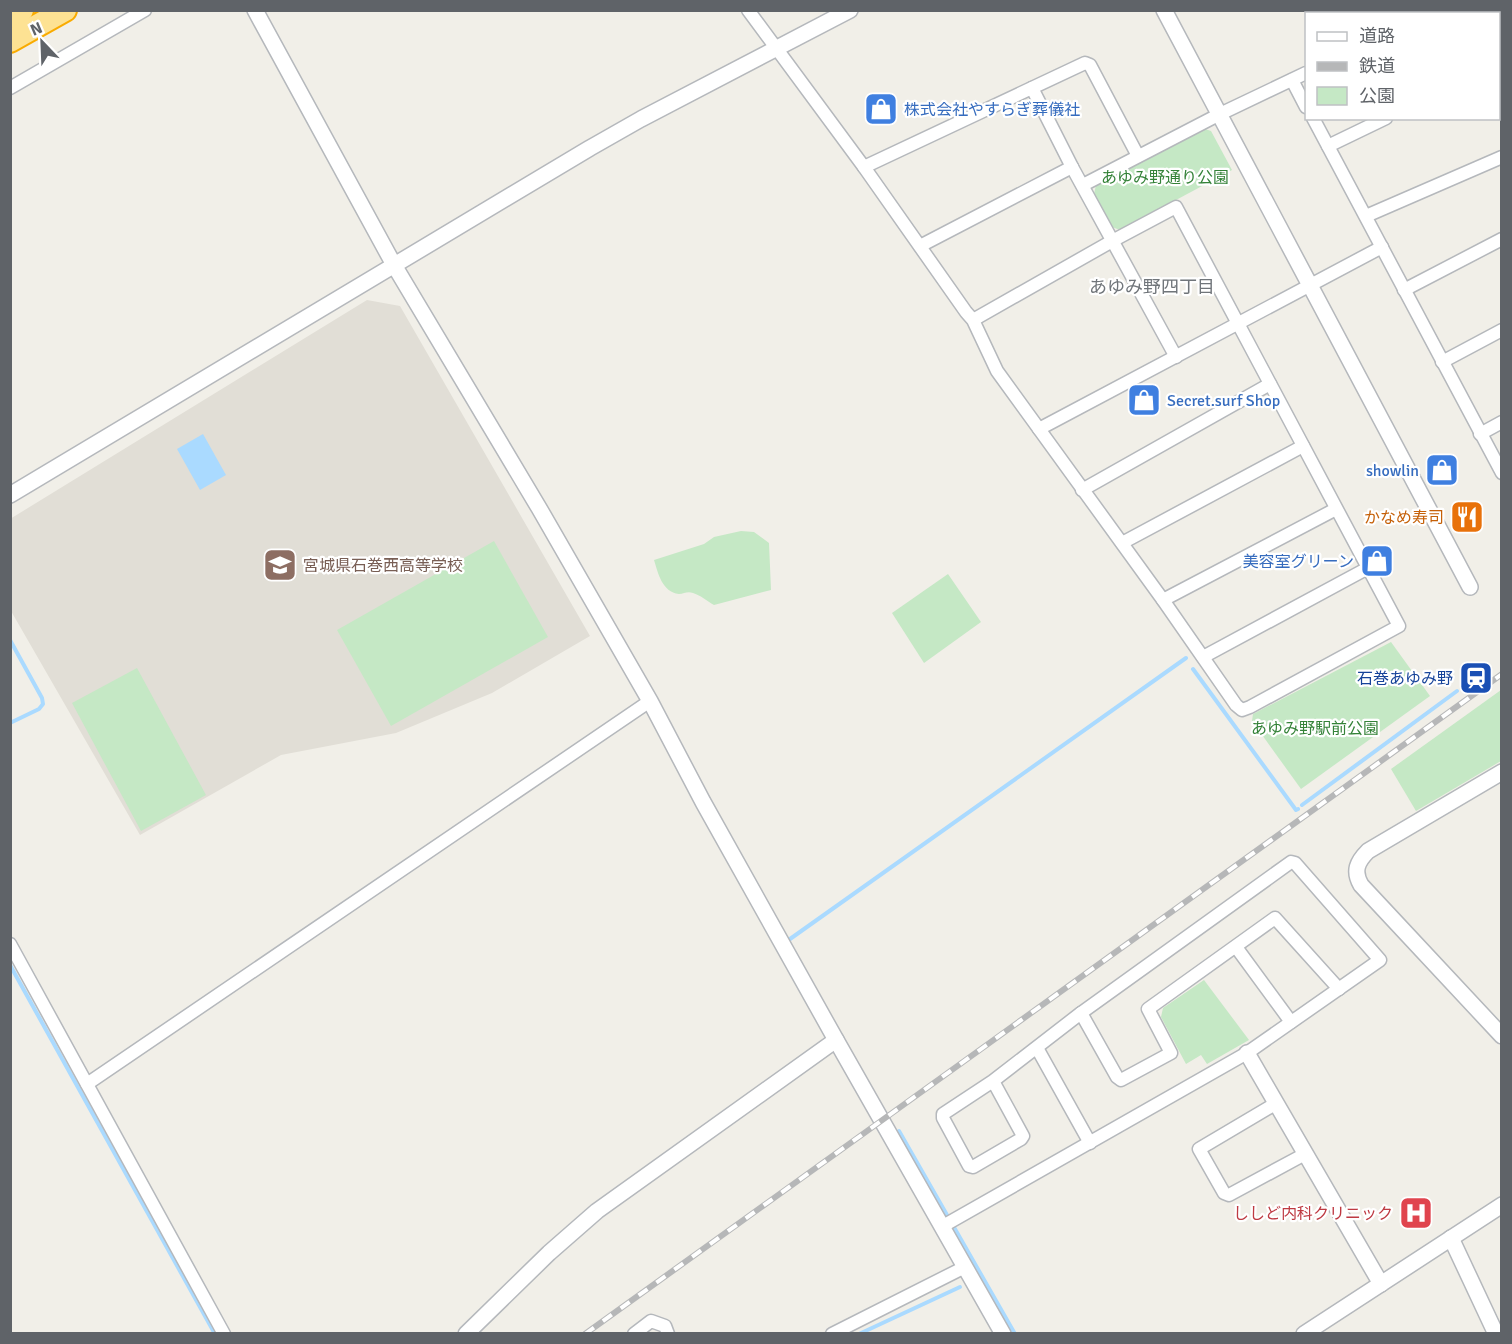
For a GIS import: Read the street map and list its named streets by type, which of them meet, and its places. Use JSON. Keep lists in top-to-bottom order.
{
  "districts": ["あゆみ野四丁目"],
  "parks": ["あゆみ野通り公園", "あゆみ野駅前公園"],
  "places": {
    "shop": [
      "株式会社やすらぎ葬儀社",
      "Secret.surf Shop",
      "showlin",
      "美容室グリーン"
    ],
    "restaurant": ["かなめ寿司"],
    "school or university": ["宮城県石巻西高等学校"],
    "station": ["石巻あゆみ野"],
    "hospital": ["ししど内科クリニック"]
  },
  "legend": ["道路", "鉄道", "公園"],
  "north": "top left"
}
